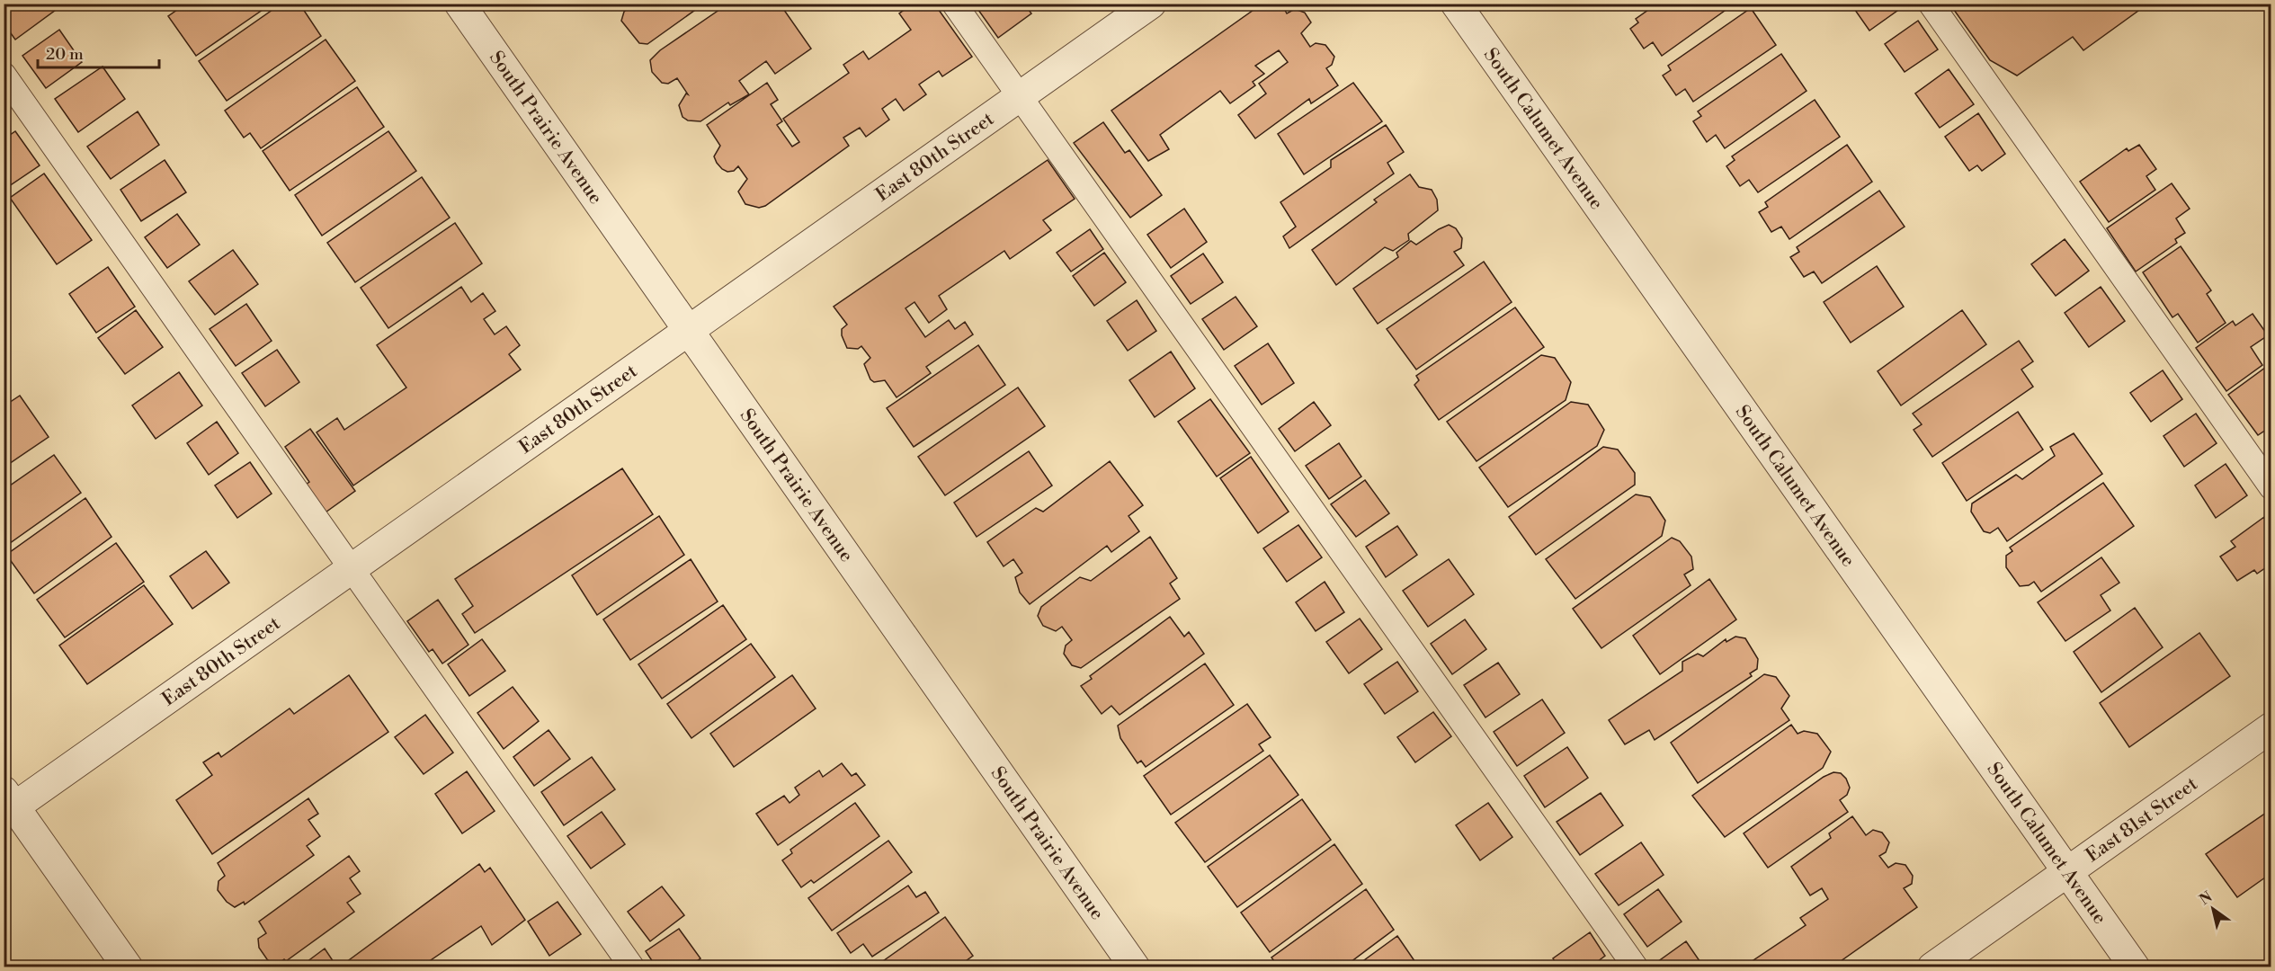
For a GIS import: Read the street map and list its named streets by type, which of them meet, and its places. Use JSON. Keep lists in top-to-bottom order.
{
  "streets": {
    "street": [
      "South Prairie Avenue",
      "South Calumet Avenue",
      "East 80th Street",
      "East 81st Street"
    ]
  },
  "crossings": [
    ["South Prairie Avenue", "East 80th Street"],
    ["South Calumet Avenue", "East 81st Street"]
  ],
  "scale_bar": "20 m",
  "north": "top left"
}
